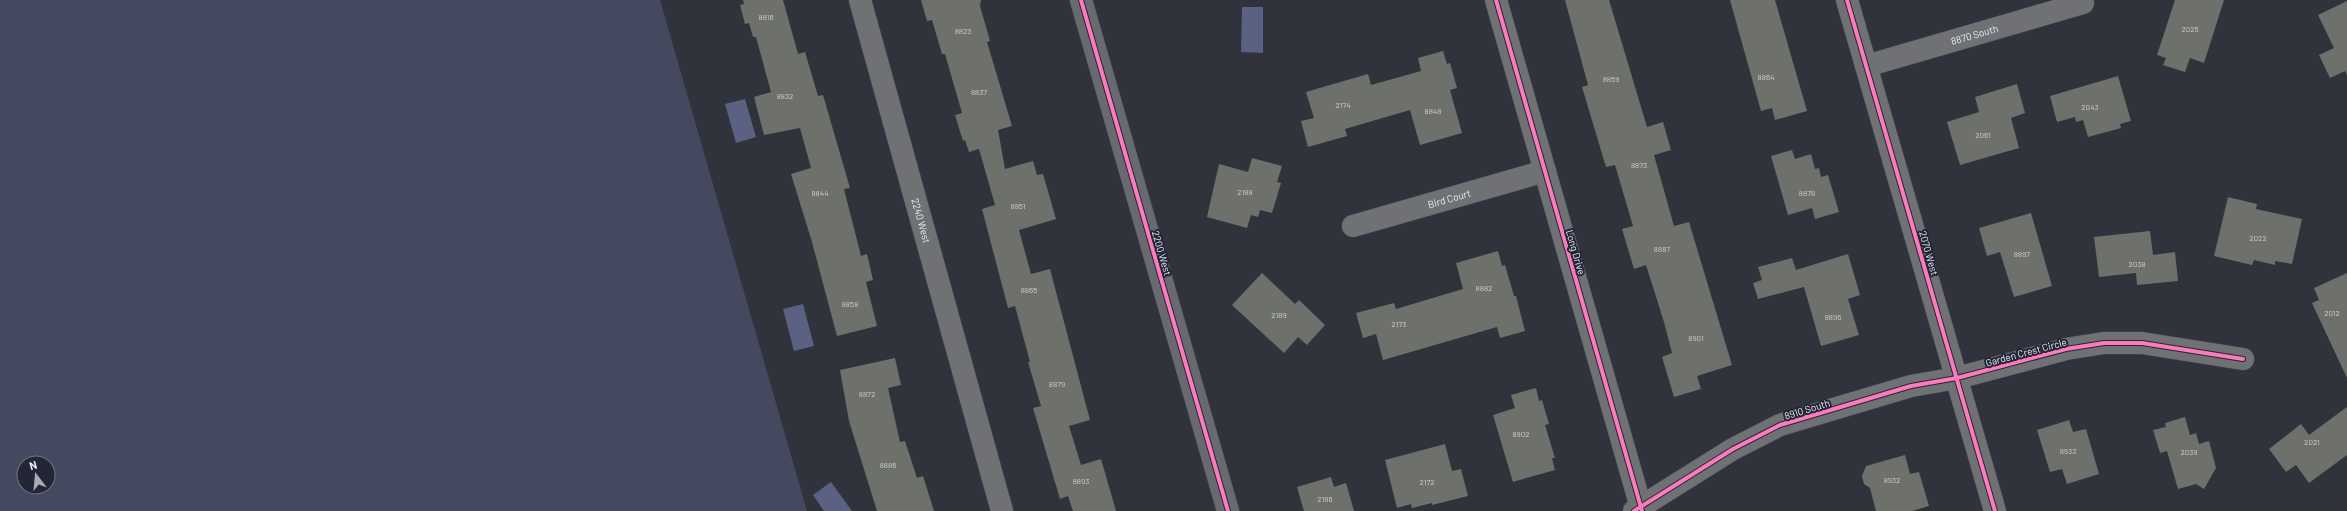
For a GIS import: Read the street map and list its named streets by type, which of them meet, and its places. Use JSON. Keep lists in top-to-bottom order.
{
  "streets": {
    "street": [
      "8870 South",
      "Bird Court",
      "2240 West",
      "Long Drive",
      "2200 West",
      "2070 West",
      "Garden Crest Circle",
      "8910 South"
    ]
  },
  "crossings": [
    ["8870 South", "2070 West"],
    ["Bird Court", "Long Drive"],
    ["Long Drive", "8910 South"],
    ["2070 West", "Garden Crest Circle"],
    ["2070 West", "8910 South"],
    ["Garden Crest Circle", "8910 South"]
  ],
  "house_numbers": [
    "8816",
    "2025",
    "8823",
    "8864",
    "8859",
    "8837",
    "8832",
    "2174",
    "2043",
    "8848",
    "2061",
    "8873",
    "2188",
    "8844",
    "8878",
    "8851",
    "2022",
    "8887",
    "8897",
    "2038",
    "8882",
    "8865",
    "8858",
    "2012",
    "2189",
    "8896",
    "2173",
    "8901",
    "8879",
    "8872",
    "8902",
    "2021",
    "8933",
    "2039",
    "8886",
    "8932",
    "8893",
    "2172",
    "2186"
  ],
  "north": "top"
}
